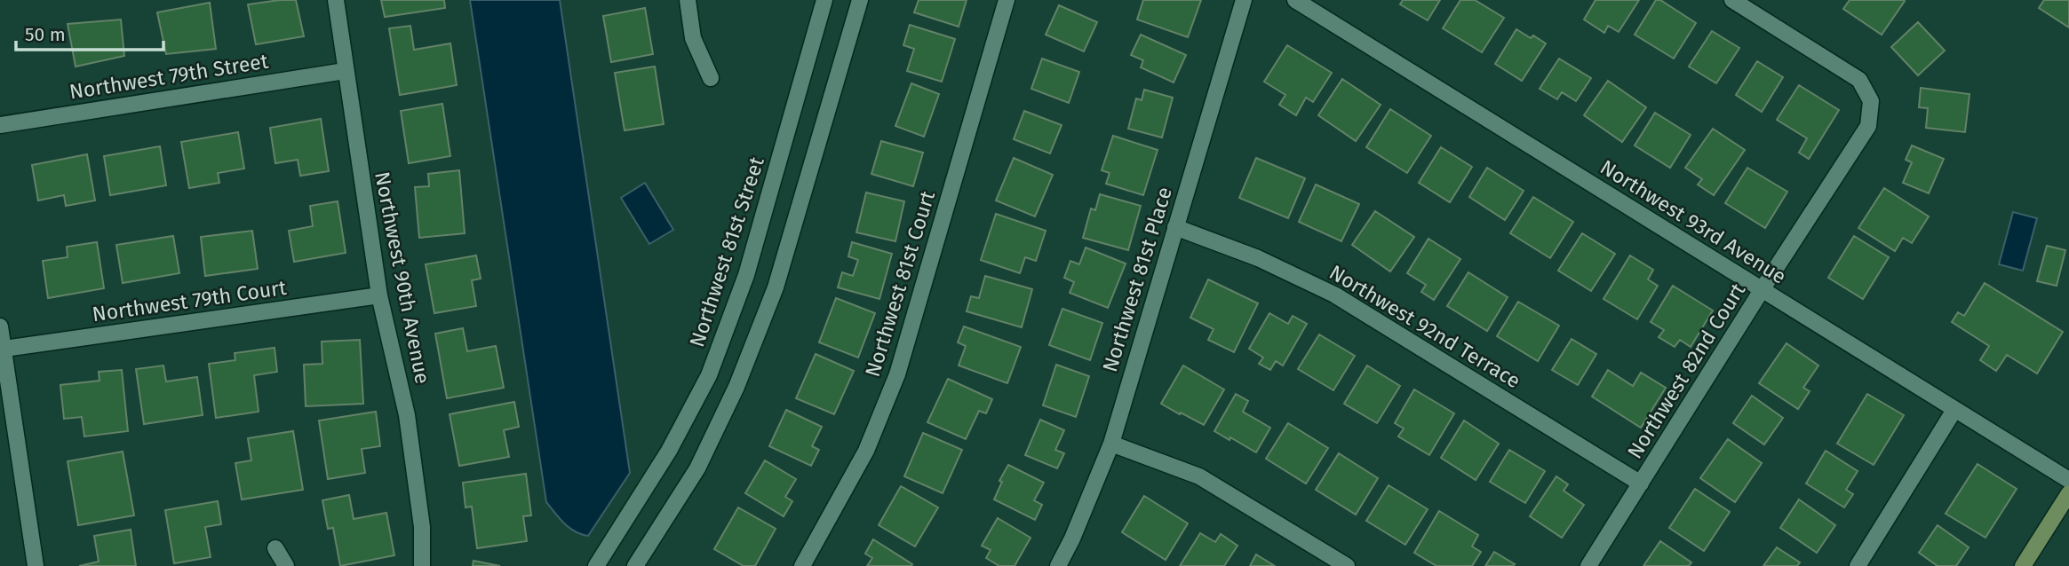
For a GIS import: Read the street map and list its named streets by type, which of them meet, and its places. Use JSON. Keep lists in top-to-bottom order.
{
  "streets": {
    "street": [
      "Northwest 79th Street",
      "Northwest 93rd Avenue",
      "Northwest 81st Street",
      "Northwest 90th Avenue",
      "Northwest 81st Place",
      "Northwest 81st Court",
      "Northwest 79th Court",
      "Northwest 92nd Terrace",
      "Northwest 82nd Court"
    ]
  },
  "crossings": [
    ["Northwest 79th Street", "Northwest 90th Avenue"],
    ["Northwest 93rd Avenue", "Northwest 82nd Court"],
    ["Northwest 90th Avenue", "Northwest 79th Court"],
    ["Northwest 81st Place", "Northwest 92nd Terrace"],
    ["Northwest 92nd Terrace", "Northwest 82nd Court"]
  ],
  "scale_bar": "50 m"
}
